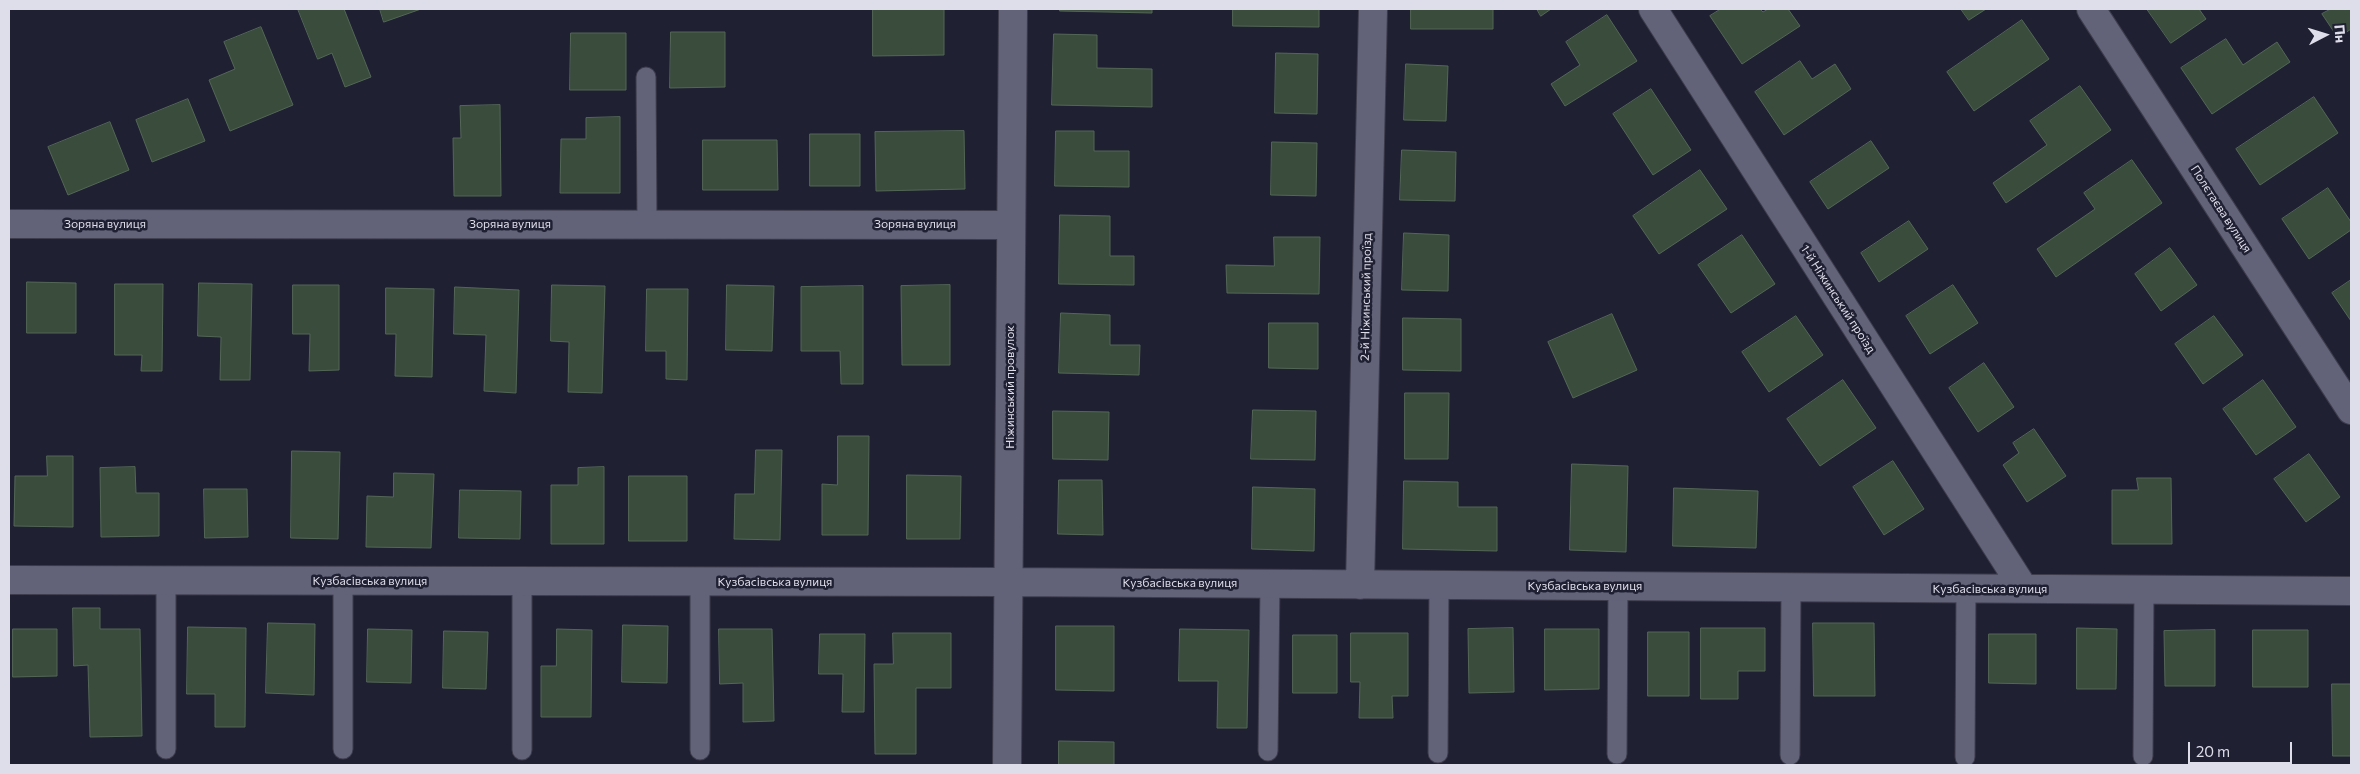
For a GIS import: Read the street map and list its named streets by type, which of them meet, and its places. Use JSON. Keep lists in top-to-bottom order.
{
  "streets": {
    "street": [
      "Полєтаєва вулиця",
      "Зоряна вулиця",
      "2-й Ніжинський проїзд",
      "1-й Ніжинський проїзд",
      "Ніжинський провулок",
      "Кузбасівська вулиця"
    ]
  },
  "crossings": [
    ["Зоряна вулиця", "Ніжинський провулок"],
    ["2-й Ніжинський проїзд", "Кузбасівська вулиця"],
    ["1-й Ніжинський проїзд", "Кузбасівська вулиця"],
    ["Ніжинський провулок", "Кузбасівська вулиця"]
  ],
  "scale_bar": "20 m",
  "north": "right"
}
